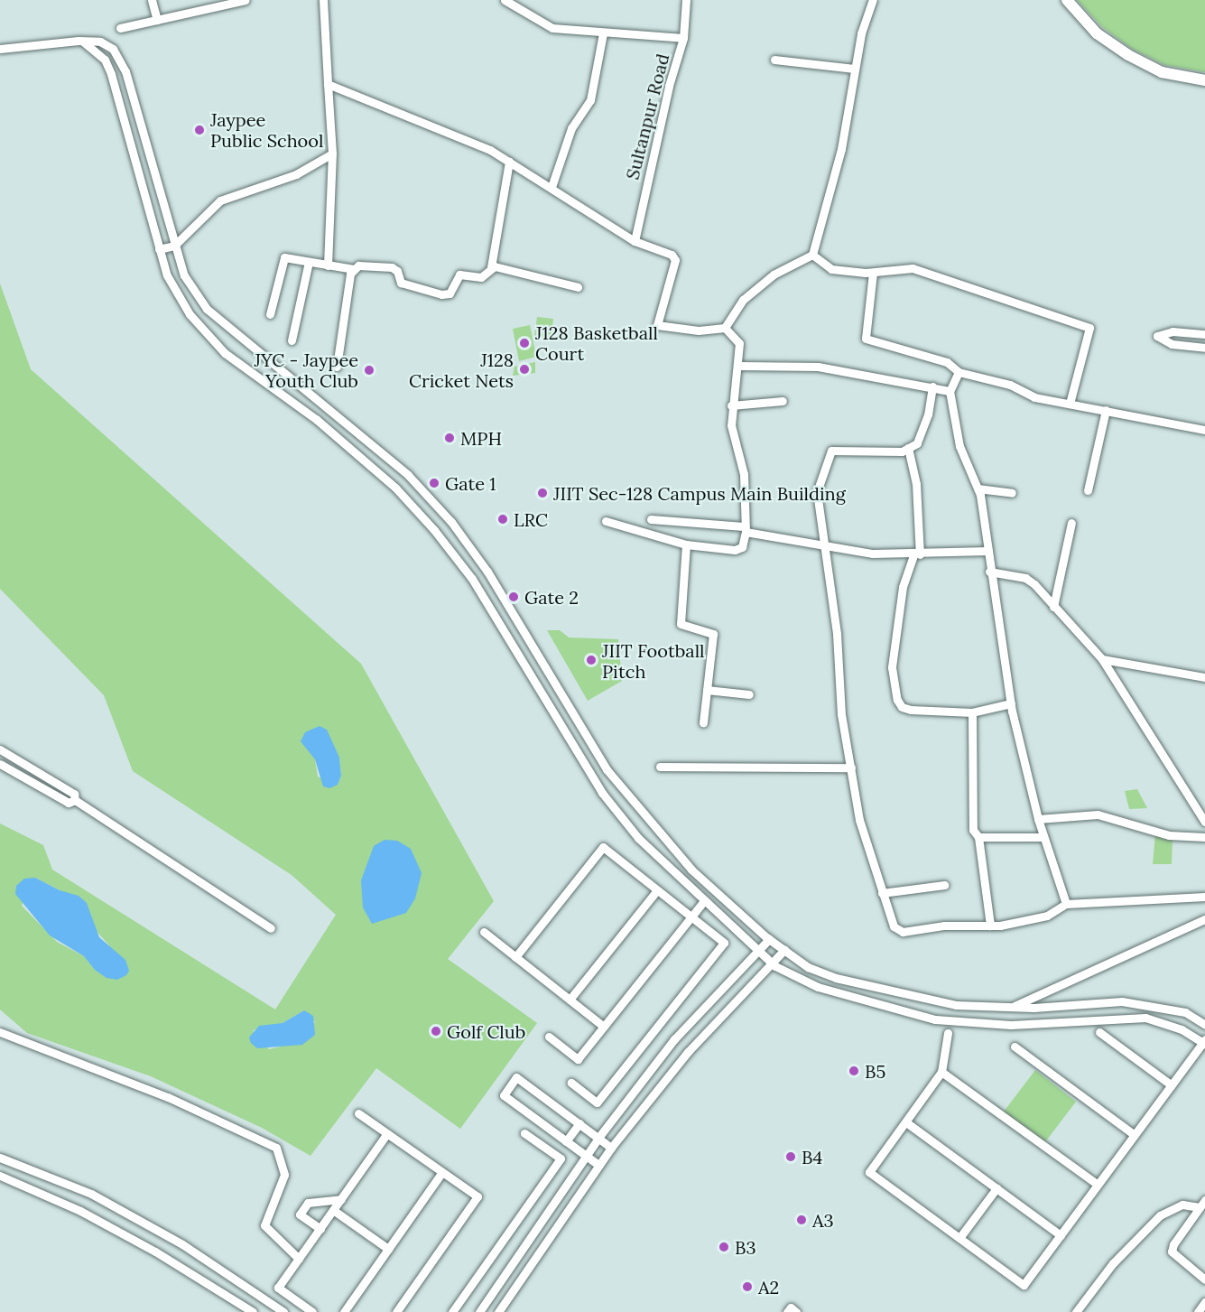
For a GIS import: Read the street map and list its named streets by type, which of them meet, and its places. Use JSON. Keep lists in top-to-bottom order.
{
  "streets": {
    "street": ["Sultanpur Road"]
  },
  "places": [
    "Jaypee Public School",
    "J128 Basketball Court",
    "J128 Cricket Nets",
    "JYC - Jaypee Youth Club",
    "MPH",
    "Gate 1",
    "JIIT Sec-128 Campus Main Building",
    "LRC",
    "Gate 2",
    "JIIT Football Pitch",
    "Golf Club",
    "B5",
    "B4",
    "A3",
    "B3",
    "A2"
  ]
}
